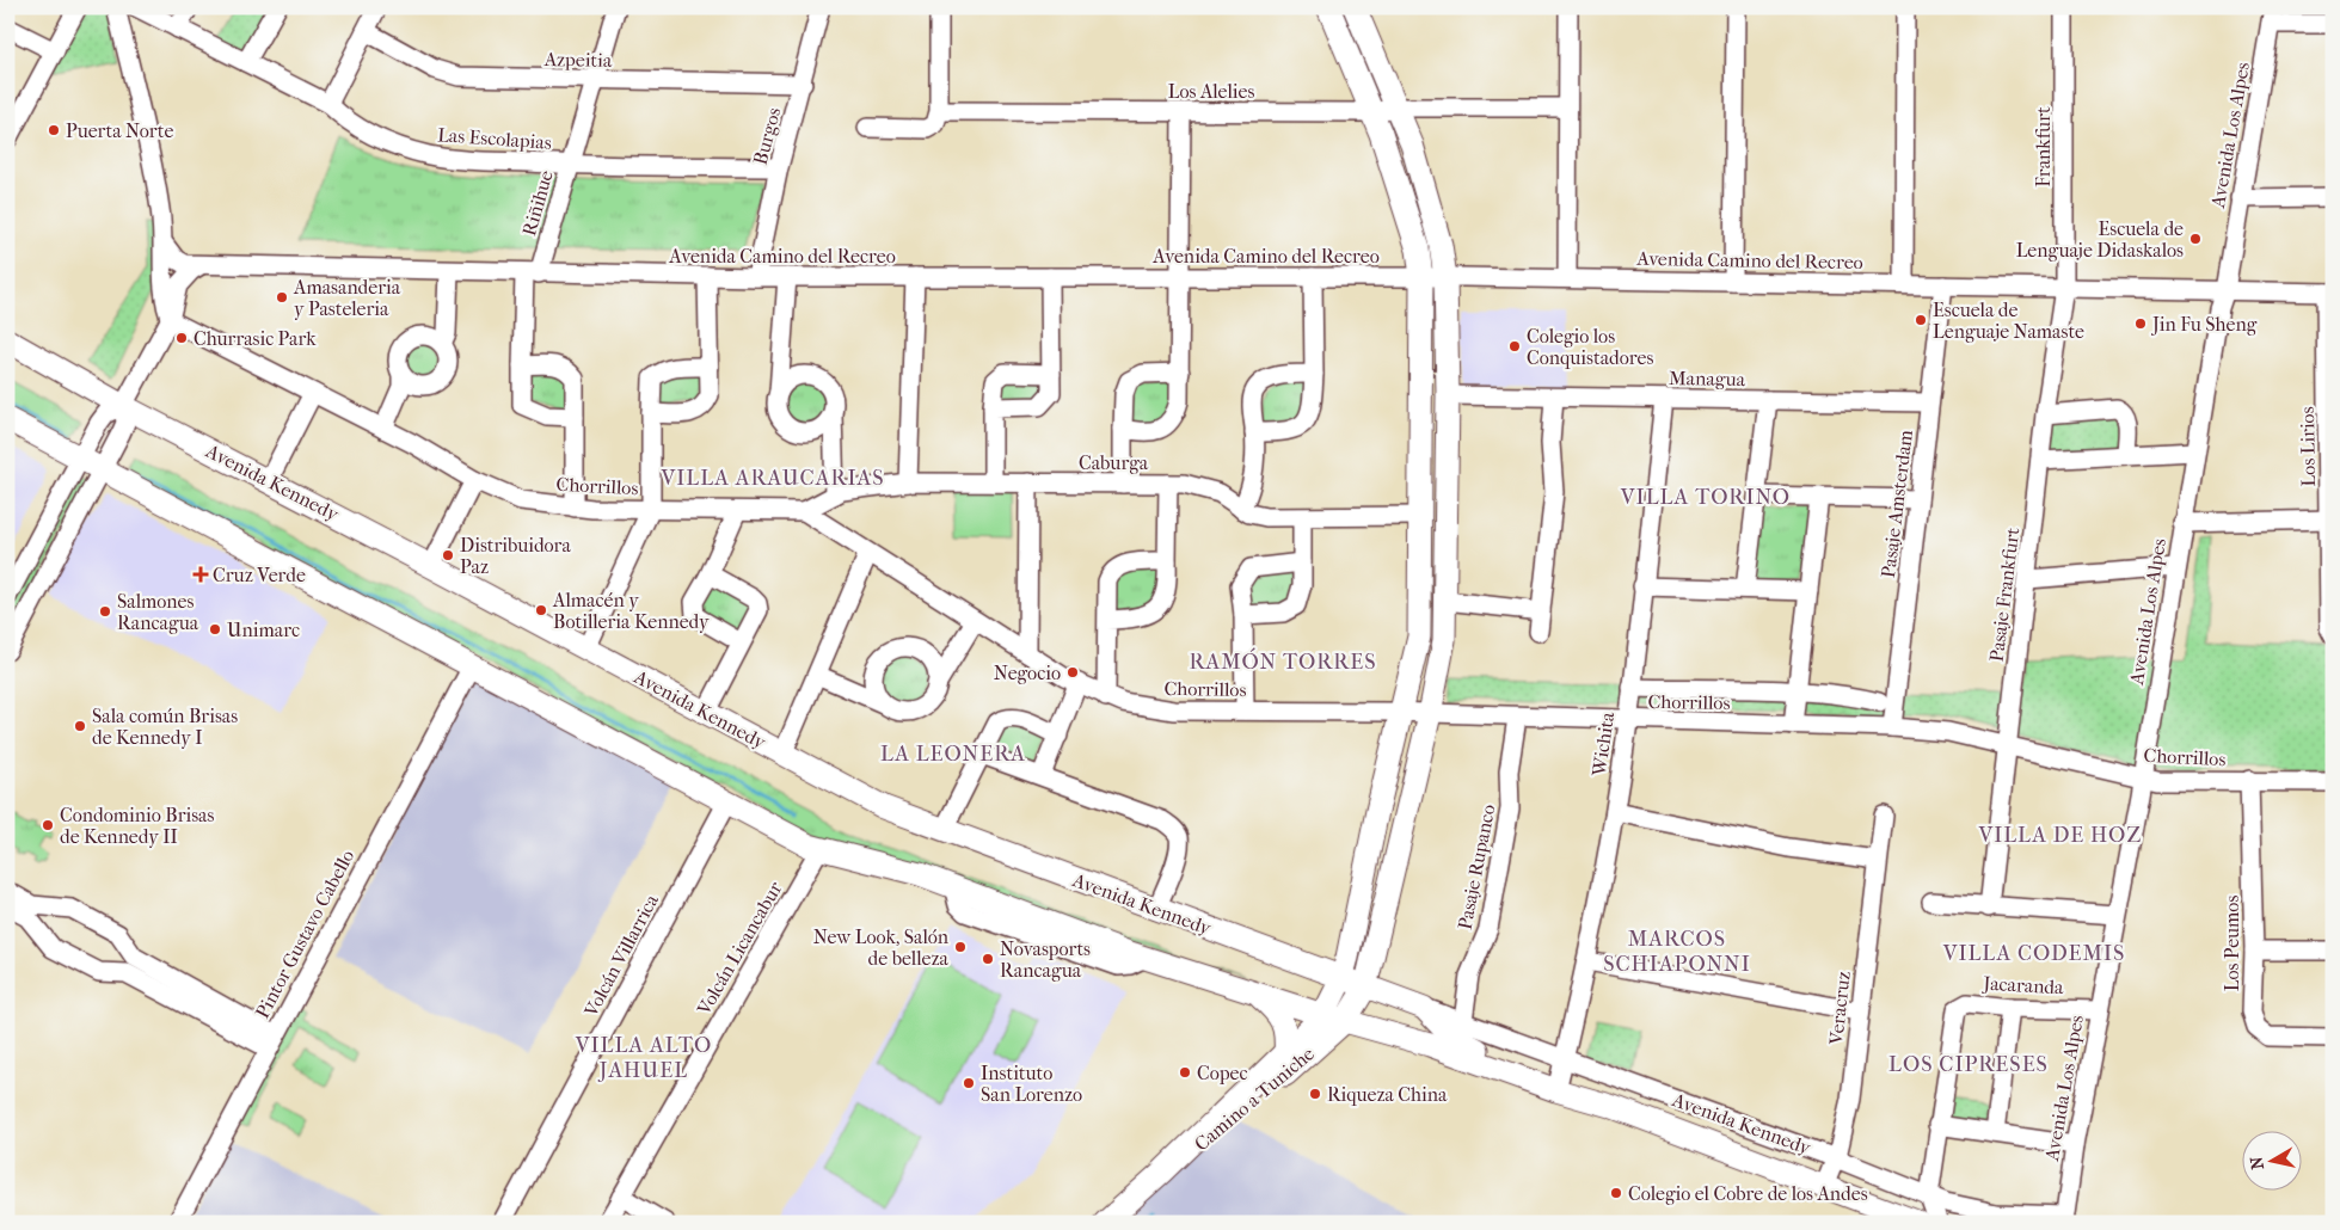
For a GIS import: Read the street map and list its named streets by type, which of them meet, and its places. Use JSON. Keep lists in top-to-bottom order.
{
  "streets": {
    "main road": ["Avenida Kennedy", "Camino a Tuniche"],
    "street": [
      "Azpeitia",
      "Los Alelies",
      "Avenida Los Alpes",
      "Burgos",
      "Las Escolapias",
      "Frankfurt",
      "Riñihue",
      "Avenida Camino del Recreo",
      "Managua",
      "Los Lirios",
      "Caburga",
      "Chorrillos",
      "Pasaje Amsterdam",
      "Pasaje Frankfurt",
      "Wichita",
      "Pasaje Rupanco",
      "Pintor Gustavo Cabello",
      "Los Peumos",
      "Volcán Licancabur",
      "Volcán Villarrica",
      "Jacaranda",
      "Veracruz"
    ]
  },
  "crossings": [
    ["Azpeitia", "Burgos"],
    ["Azpeitia", "Riñihue"],
    ["Los Alelies", "Camino a Tuniche"],
    ["Avenida Los Alpes", "Avenida Camino del Recreo"],
    ["Avenida Los Alpes", "Avenida Kennedy"],
    ["Avenida Los Alpes", "Chorrillos"],
    ["Avenida Los Alpes", "Jacaranda"],
    ["Burgos", "Las Escolapias"],
    ["Burgos", "Avenida Camino del Recreo"],
    ["Las Escolapias", "Riñihue"],
    ["Frankfurt", "Avenida Camino del Recreo"],
    ["Frankfurt", "Pasaje Frankfurt"],
    ["Riñihue", "Avenida Camino del Recreo"],
    ["Avenida Camino del Recreo", "Los Lirios"],
    ["Avenida Camino del Recreo", "Pasaje Amsterdam"],
    ["Avenida Camino del Recreo", "Pasaje Frankfurt"],
    ["Avenida Camino del Recreo", "Camino a Tuniche"],
    ["Managua", "Pasaje Amsterdam"],
    ["Managua", "Wichita"],
    ["Managua", "Camino a Tuniche"],
    ["Caburga", "Chorrillos"],
    ["Caburga", "Camino a Tuniche"],
    ["Avenida Kennedy", "Wichita"],
    ["Avenida Kennedy", "Pasaje Rupanco"],
    ["Avenida Kennedy", "Pintor Gustavo Cabello"],
    ["Avenida Kennedy", "Volcán Licancabur"],
    ["Avenida Kennedy", "Volcán Villarrica"],
    ["Avenida Kennedy", "Jacaranda"],
    ["Avenida Kennedy", "Veracruz"],
    ["Avenida Kennedy", "Camino a Tuniche"],
    ["Chorrillos", "Pasaje Amsterdam"],
    ["Chorrillos", "Pasaje Frankfurt"],
    ["Chorrillos", "Wichita"],
    ["Chorrillos", "Pasaje Rupanco"],
    ["Chorrillos", "Los Peumos"],
    ["Chorrillos", "Camino a Tuniche"]
  ],
  "districts": [
    "VILLA ARAUCARIAS",
    "VILLA TORINO",
    "RAMÓN TORRES",
    "LA LEONERA",
    "VILLA DE HOZ",
    "MARCOS SCHIAPONNI",
    "VILLA CODEMIS",
    "VILLA ALTO JAHUEL",
    "LOS CIPRESES"
  ],
  "places": {
    "other": [
      "Puerta Norte",
      "Escuela de Lenguaje Didaskalos",
      "Amasanderia y Pasteleria",
      "Escuela de Lenguaje Namaste",
      "Jin Fu Sheng",
      "Churrasic Park",
      "Colegio los Conquistadores",
      "Distribuidora Paz",
      "Almacén y Botilleria Kennedy",
      "Salmones Rancagua",
      "Unimarc",
      "Negocio",
      "Sala común Brisas de Kennedy I",
      "Condominio Brisas de Kennedy II",
      "New Look, Salón de belleza",
      "Novasports Rancagua",
      "Copec",
      "Instituto San Lorenzo",
      "Riqueza China",
      "Colegio el Cobre de los Andes"
    ],
    "health": ["Cruz Verde"]
  },
  "north": "left"
}
